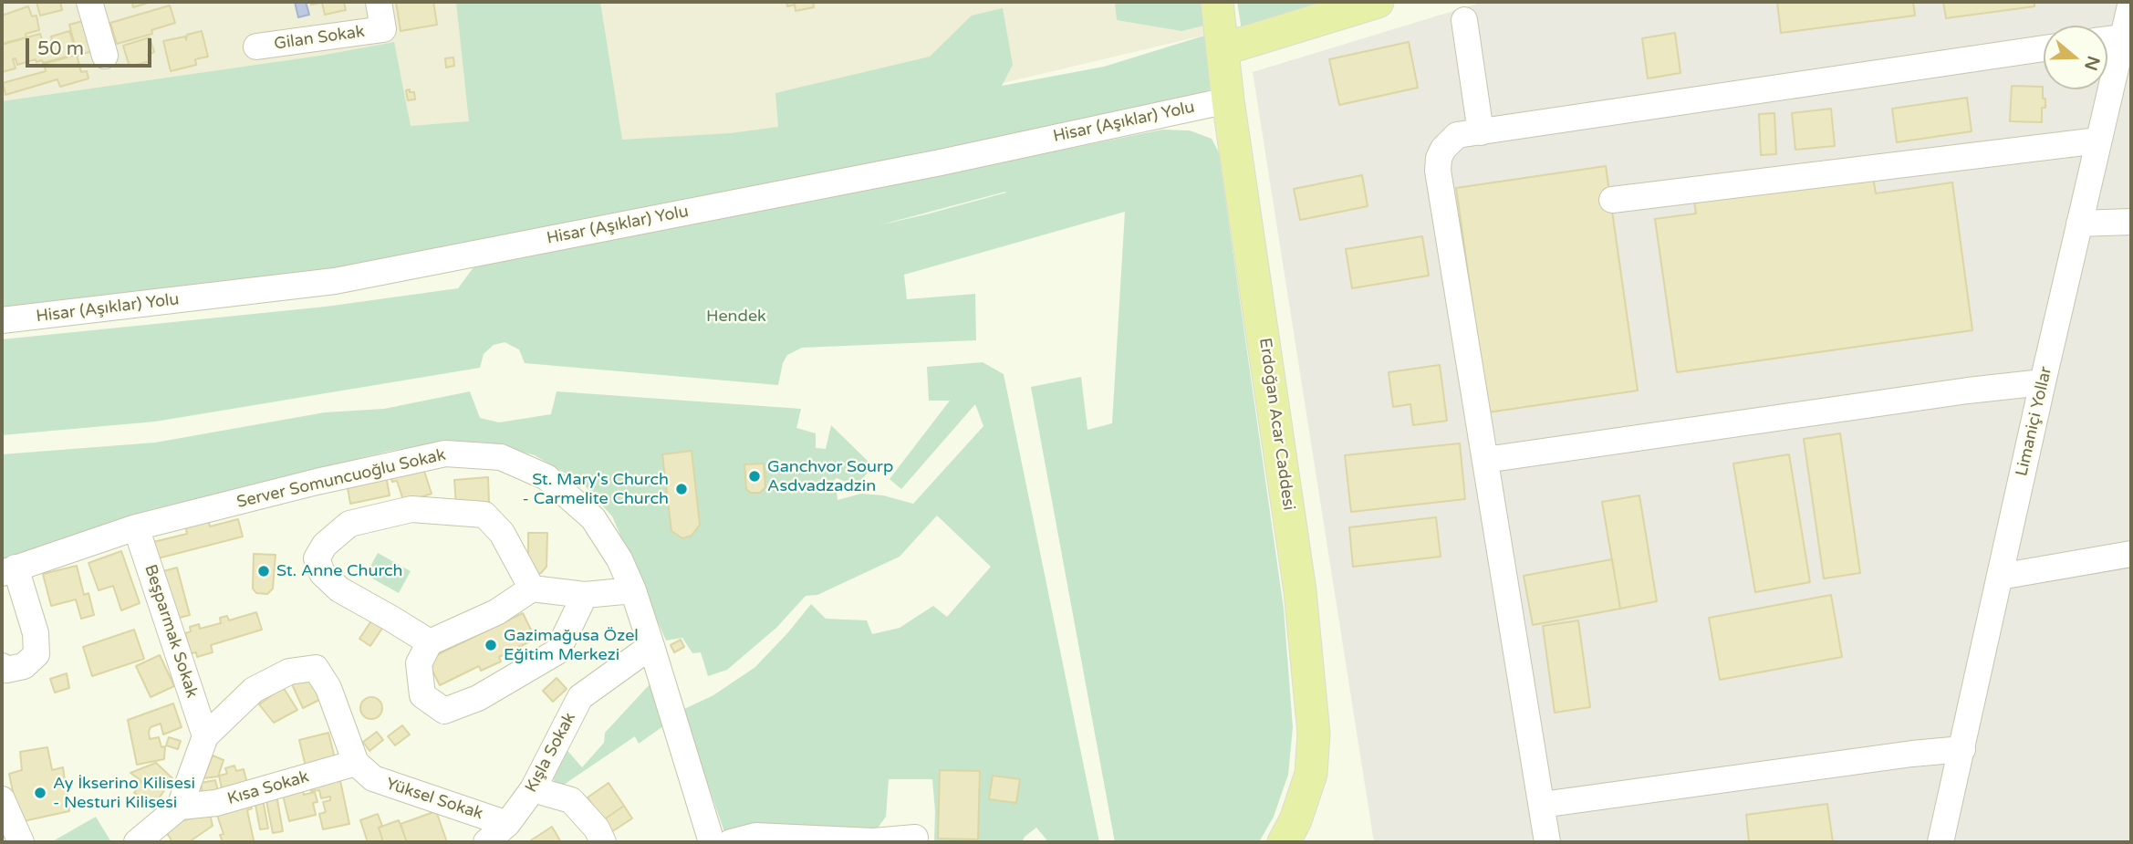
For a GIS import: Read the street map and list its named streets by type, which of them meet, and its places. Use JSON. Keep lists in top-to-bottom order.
{
  "streets": {
    "main road": ["Erdoğan Acar Caddesi"],
    "street": [
      "Gilan Sokak",
      "Hisar (Aşıklar) Yolu",
      "Limaniçi Yollar",
      "Server Somuncuoğlu Sokak",
      "Beşparmak Sokak",
      "Kışla Sokak",
      "Kısa Sokak",
      "Yüksel Sokak"
    ]
  },
  "crossings": [
    ["Hisar (Aşıklar) Yolu", "Erdoğan Acar Caddesi"],
    ["Server Somuncuoğlu Sokak", "Beşparmak Sokak"],
    ["Server Somuncuoğlu Sokak", "Kışla Sokak"],
    ["Kışla Sokak", "Yüksel Sokak"],
    ["Kısa Sokak", "Yüksel Sokak"]
  ],
  "parks": ["Hendek"],
  "places": [
    "Ganchvor Sourp Asdvadzadzin",
    "St. Mary's Church - Carmelite Church",
    "St. Anne Church",
    "Gazimağusa Özel Eğitim Merkezi",
    "Ay İkserino Kilisesi - Nesturi Kilisesi"
  ],
  "scale_bar": "50 m",
  "north": "right"
}
